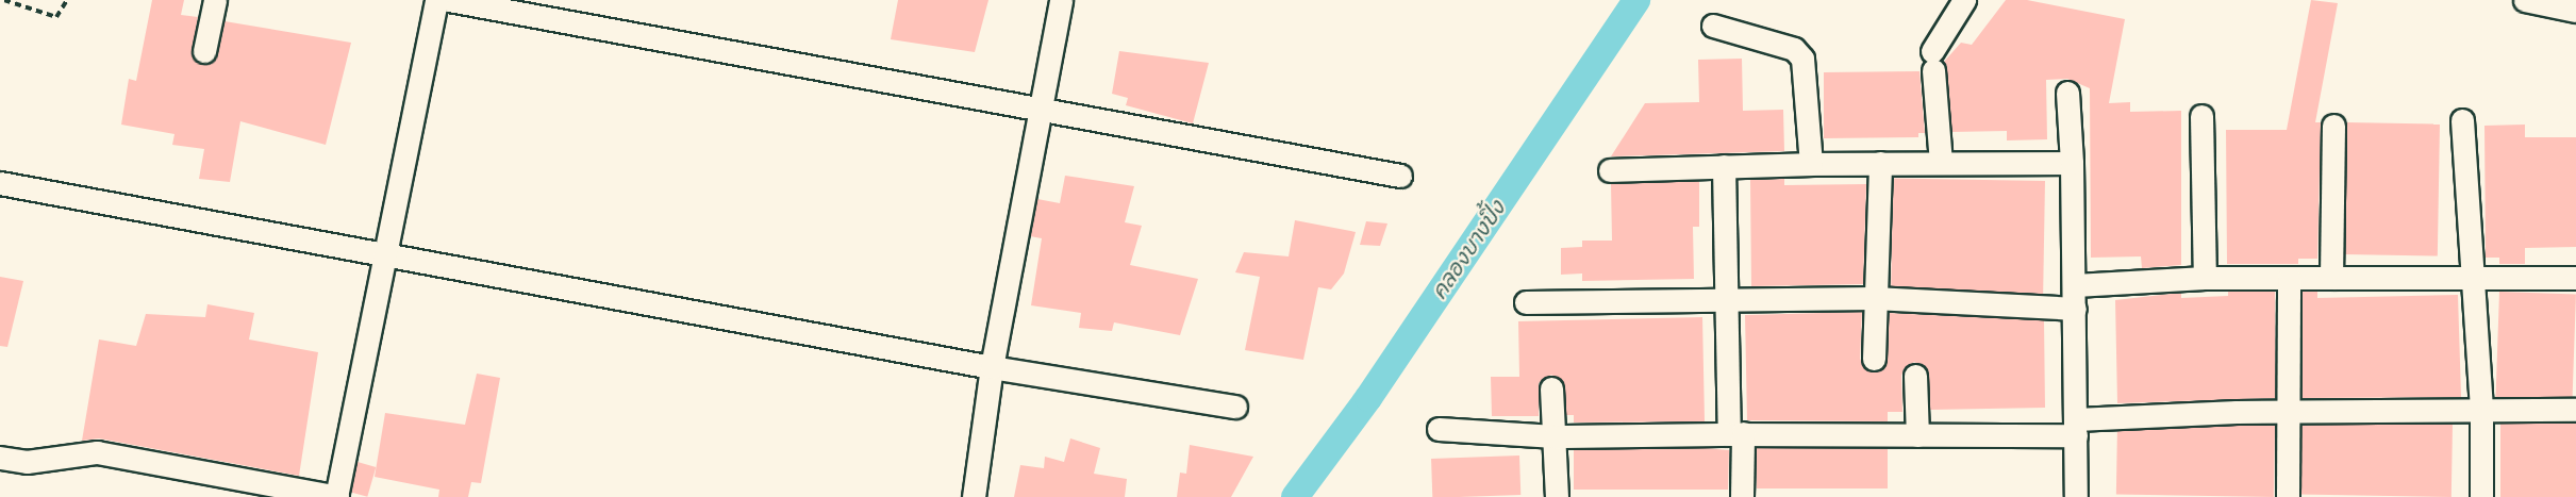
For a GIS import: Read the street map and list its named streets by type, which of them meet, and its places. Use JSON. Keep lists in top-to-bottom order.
{
  "water": ["คลองบางปิ้ง"]
}
